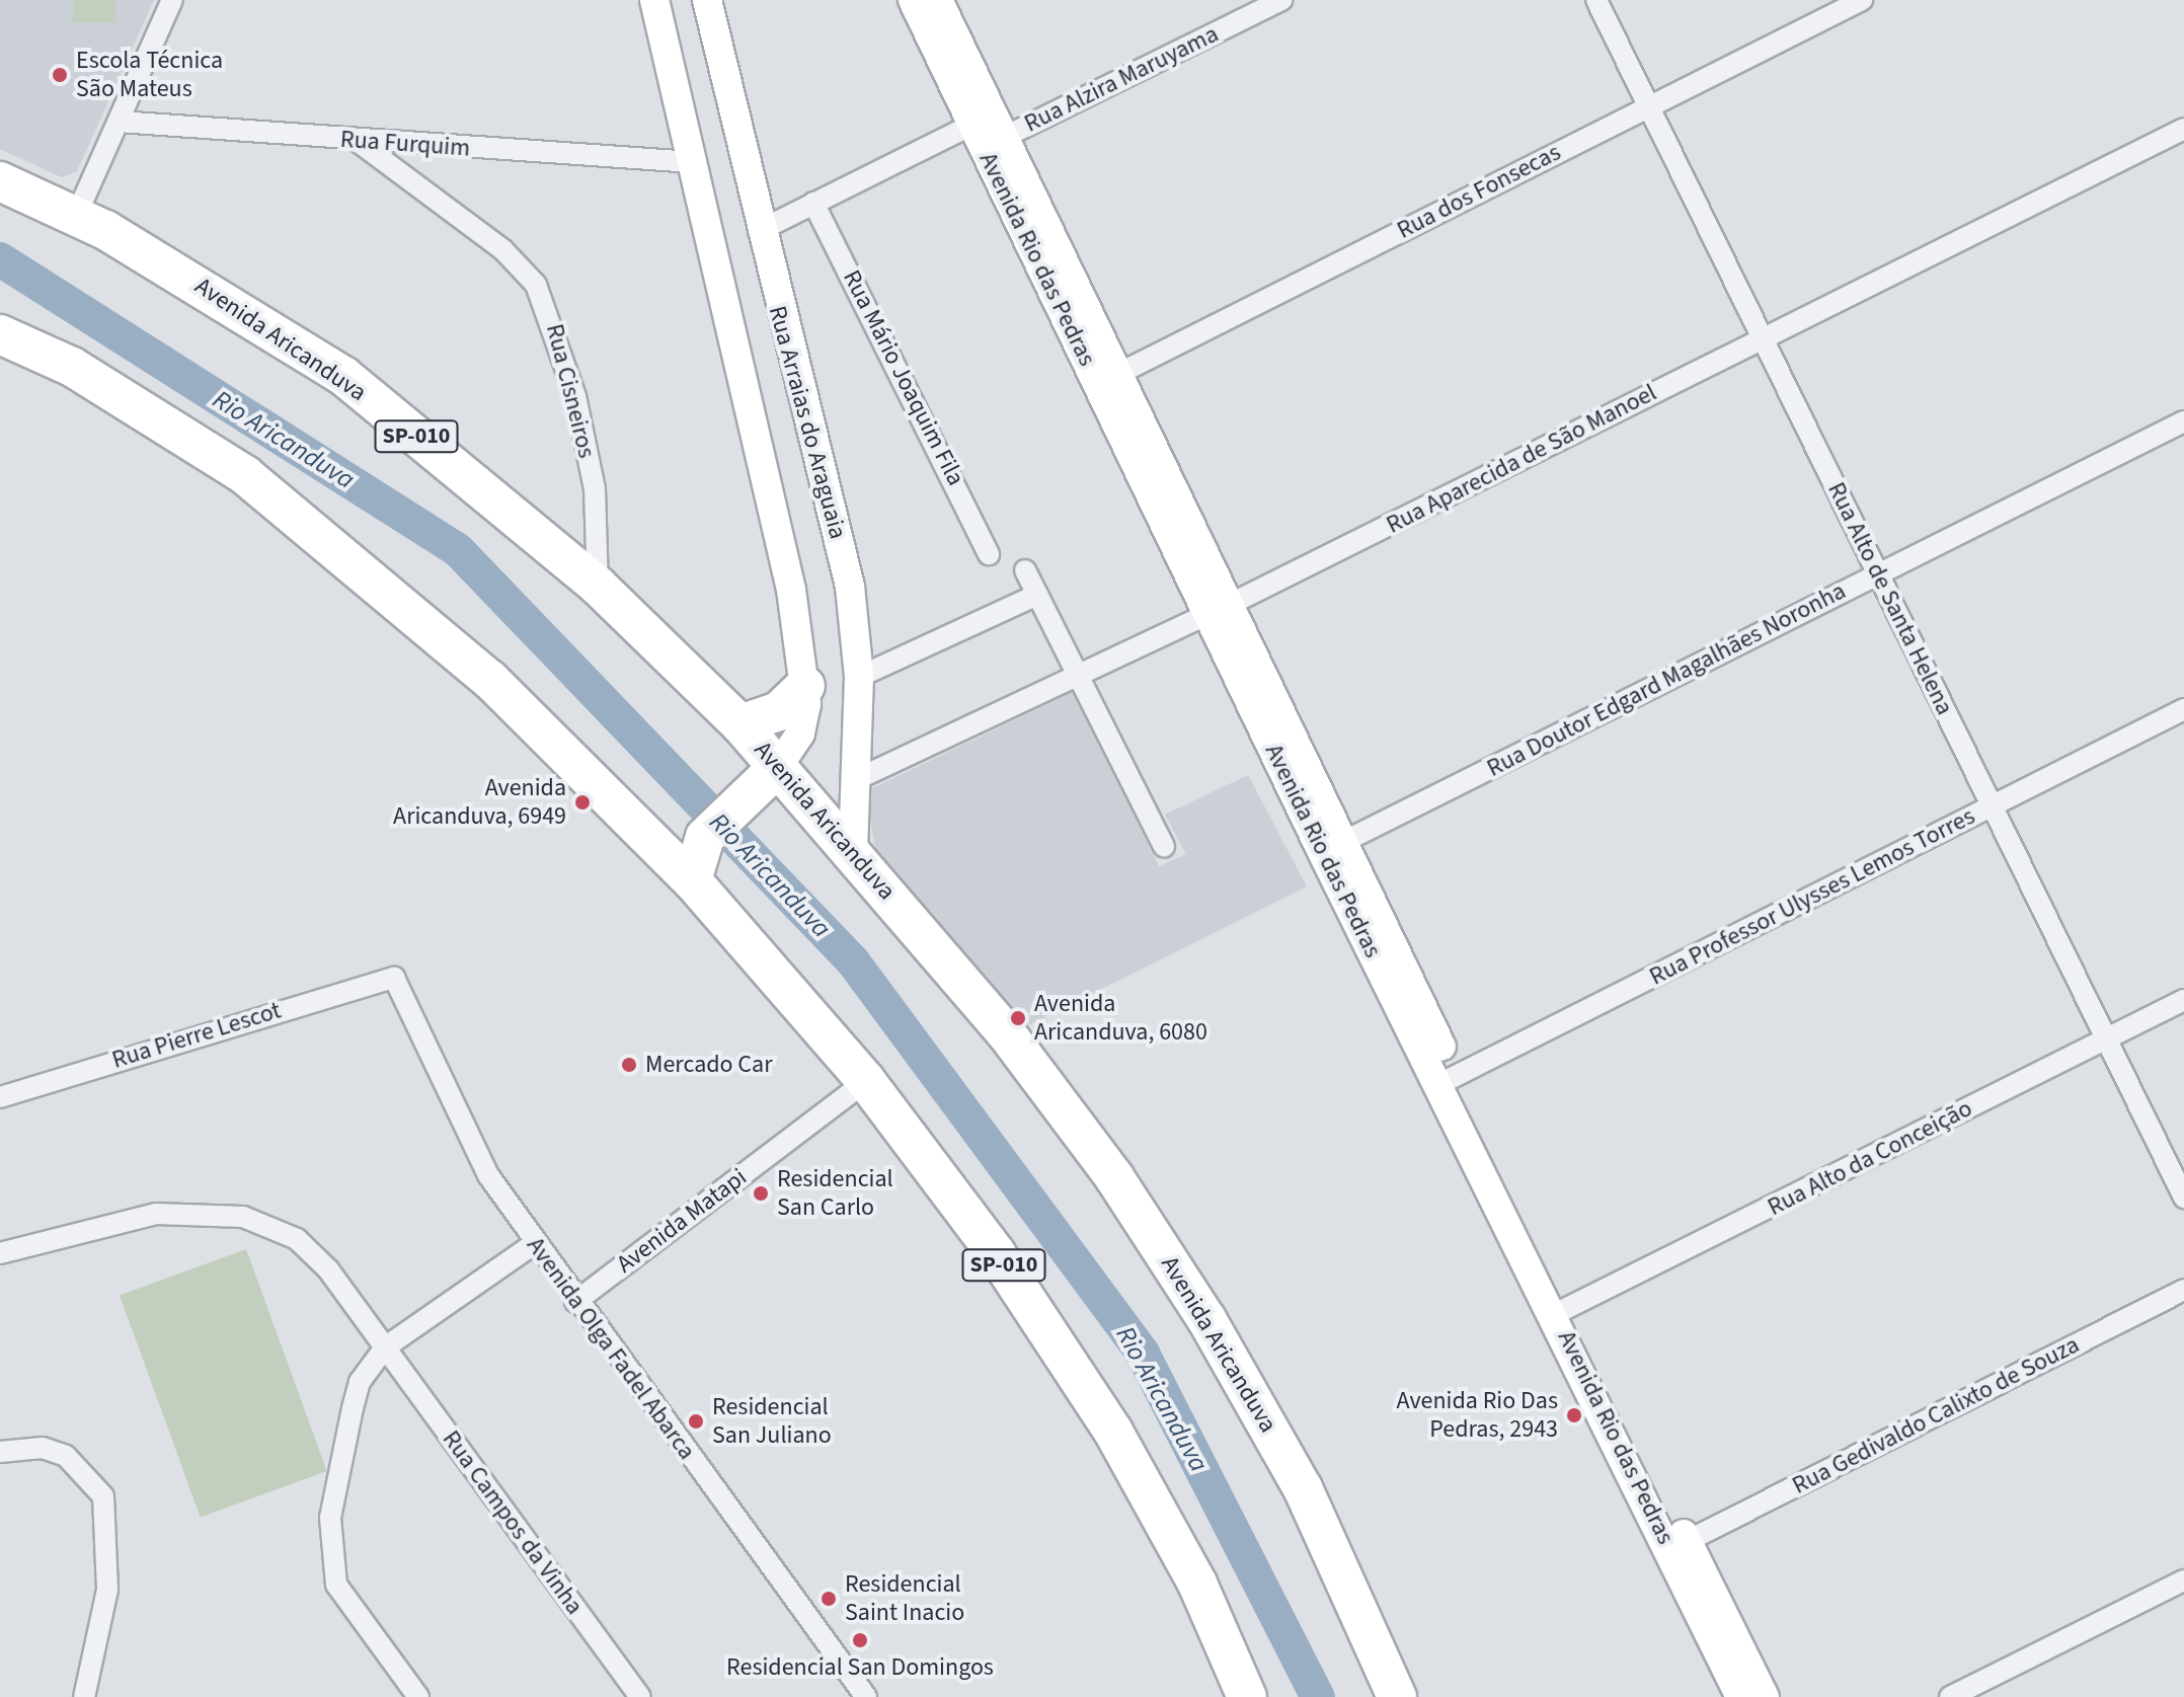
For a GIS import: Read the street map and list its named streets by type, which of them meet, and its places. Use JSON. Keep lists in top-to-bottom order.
{
  "streets": {
    "highway": ["Avenida Aricanduva", "SP-010"],
    "main road": ["Avenida Rio das Pedras", "Rua Arraias do Araguaia"],
    "street": [
      "Rua Alzira Maruyama",
      "Rua Furquim",
      "Rua dos Fonsecas",
      "Rua Mário Joaquim Fila",
      "Rua Cisneiros",
      "Rua Aparecida de São Manoel",
      "Rua Alto de Santa Helena",
      "Rua Doutor Edgard Magalhães Noronha",
      "Rua Professor Ulysses Lemos Torres",
      "Rua Pierre Lescot",
      "Rua Alto da Conceição",
      "Avenida Matapi",
      "Avenida Olga Fadel Abarca",
      "Rua Gedivaldo Calixto de Souza",
      "Rua Campos da Vinha"
    ]
  },
  "crossings": [
    ["Rua Alzira Maruyama", "Avenida Rio das Pedras"],
    ["Rua Furquim", "Rua Cisneiros"],
    ["Rua Furquim", "Rua Arraias do Araguaia"],
    ["Rua dos Fonsecas", "Avenida Rio das Pedras"],
    ["Rua dos Fonsecas", "Rua Alto de Santa Helena"],
    ["Avenida Rio das Pedras", "Rua Aparecida de São Manoel"],
    ["Avenida Rio das Pedras", "Rua Doutor Edgard Magalhães Noronha"],
    ["Avenida Rio das Pedras", "Rua Professor Ulysses Lemos Torres"],
    ["Avenida Rio das Pedras", "Rua Alto da Conceição"],
    ["Avenida Rio das Pedras", "Rua Gedivaldo Calixto de Souza"],
    ["Avenida Aricanduva", "Rua Cisneiros"],
    ["Avenida Aricanduva", "Rua Arraias do Araguaia"],
    ["Rua Arraias do Araguaia", "Rua Aparecida de São Manoel"],
    ["SP-010", "Avenida Matapi"],
    ["Rua Aparecida de São Manoel", "Rua Alto de Santa Helena"],
    ["Rua Alto de Santa Helena", "Rua Doutor Edgard Magalhães Noronha"],
    ["Rua Alto de Santa Helena", "Rua Professor Ulysses Lemos Torres"],
    ["Rua Alto de Santa Helena", "Rua Alto da Conceição"],
    ["Rua Pierre Lescot", "Avenida Olga Fadel Abarca"],
    ["Avenida Matapi", "Avenida Olga Fadel Abarca"]
  ],
  "water": ["Rio Aricanduva"],
  "places": [
    "Escola Técnica São Mateus",
    "Avenida Aricanduva, 6949",
    "Avenida Aricanduva, 6080",
    "Mercado Car",
    "Residencial San Carlo",
    "Avenida Rio Das Pedras, 2943",
    "Residencial San Juliano",
    "Residencial Saint Inacio",
    "Residencial San Domingos"
  ]
}
